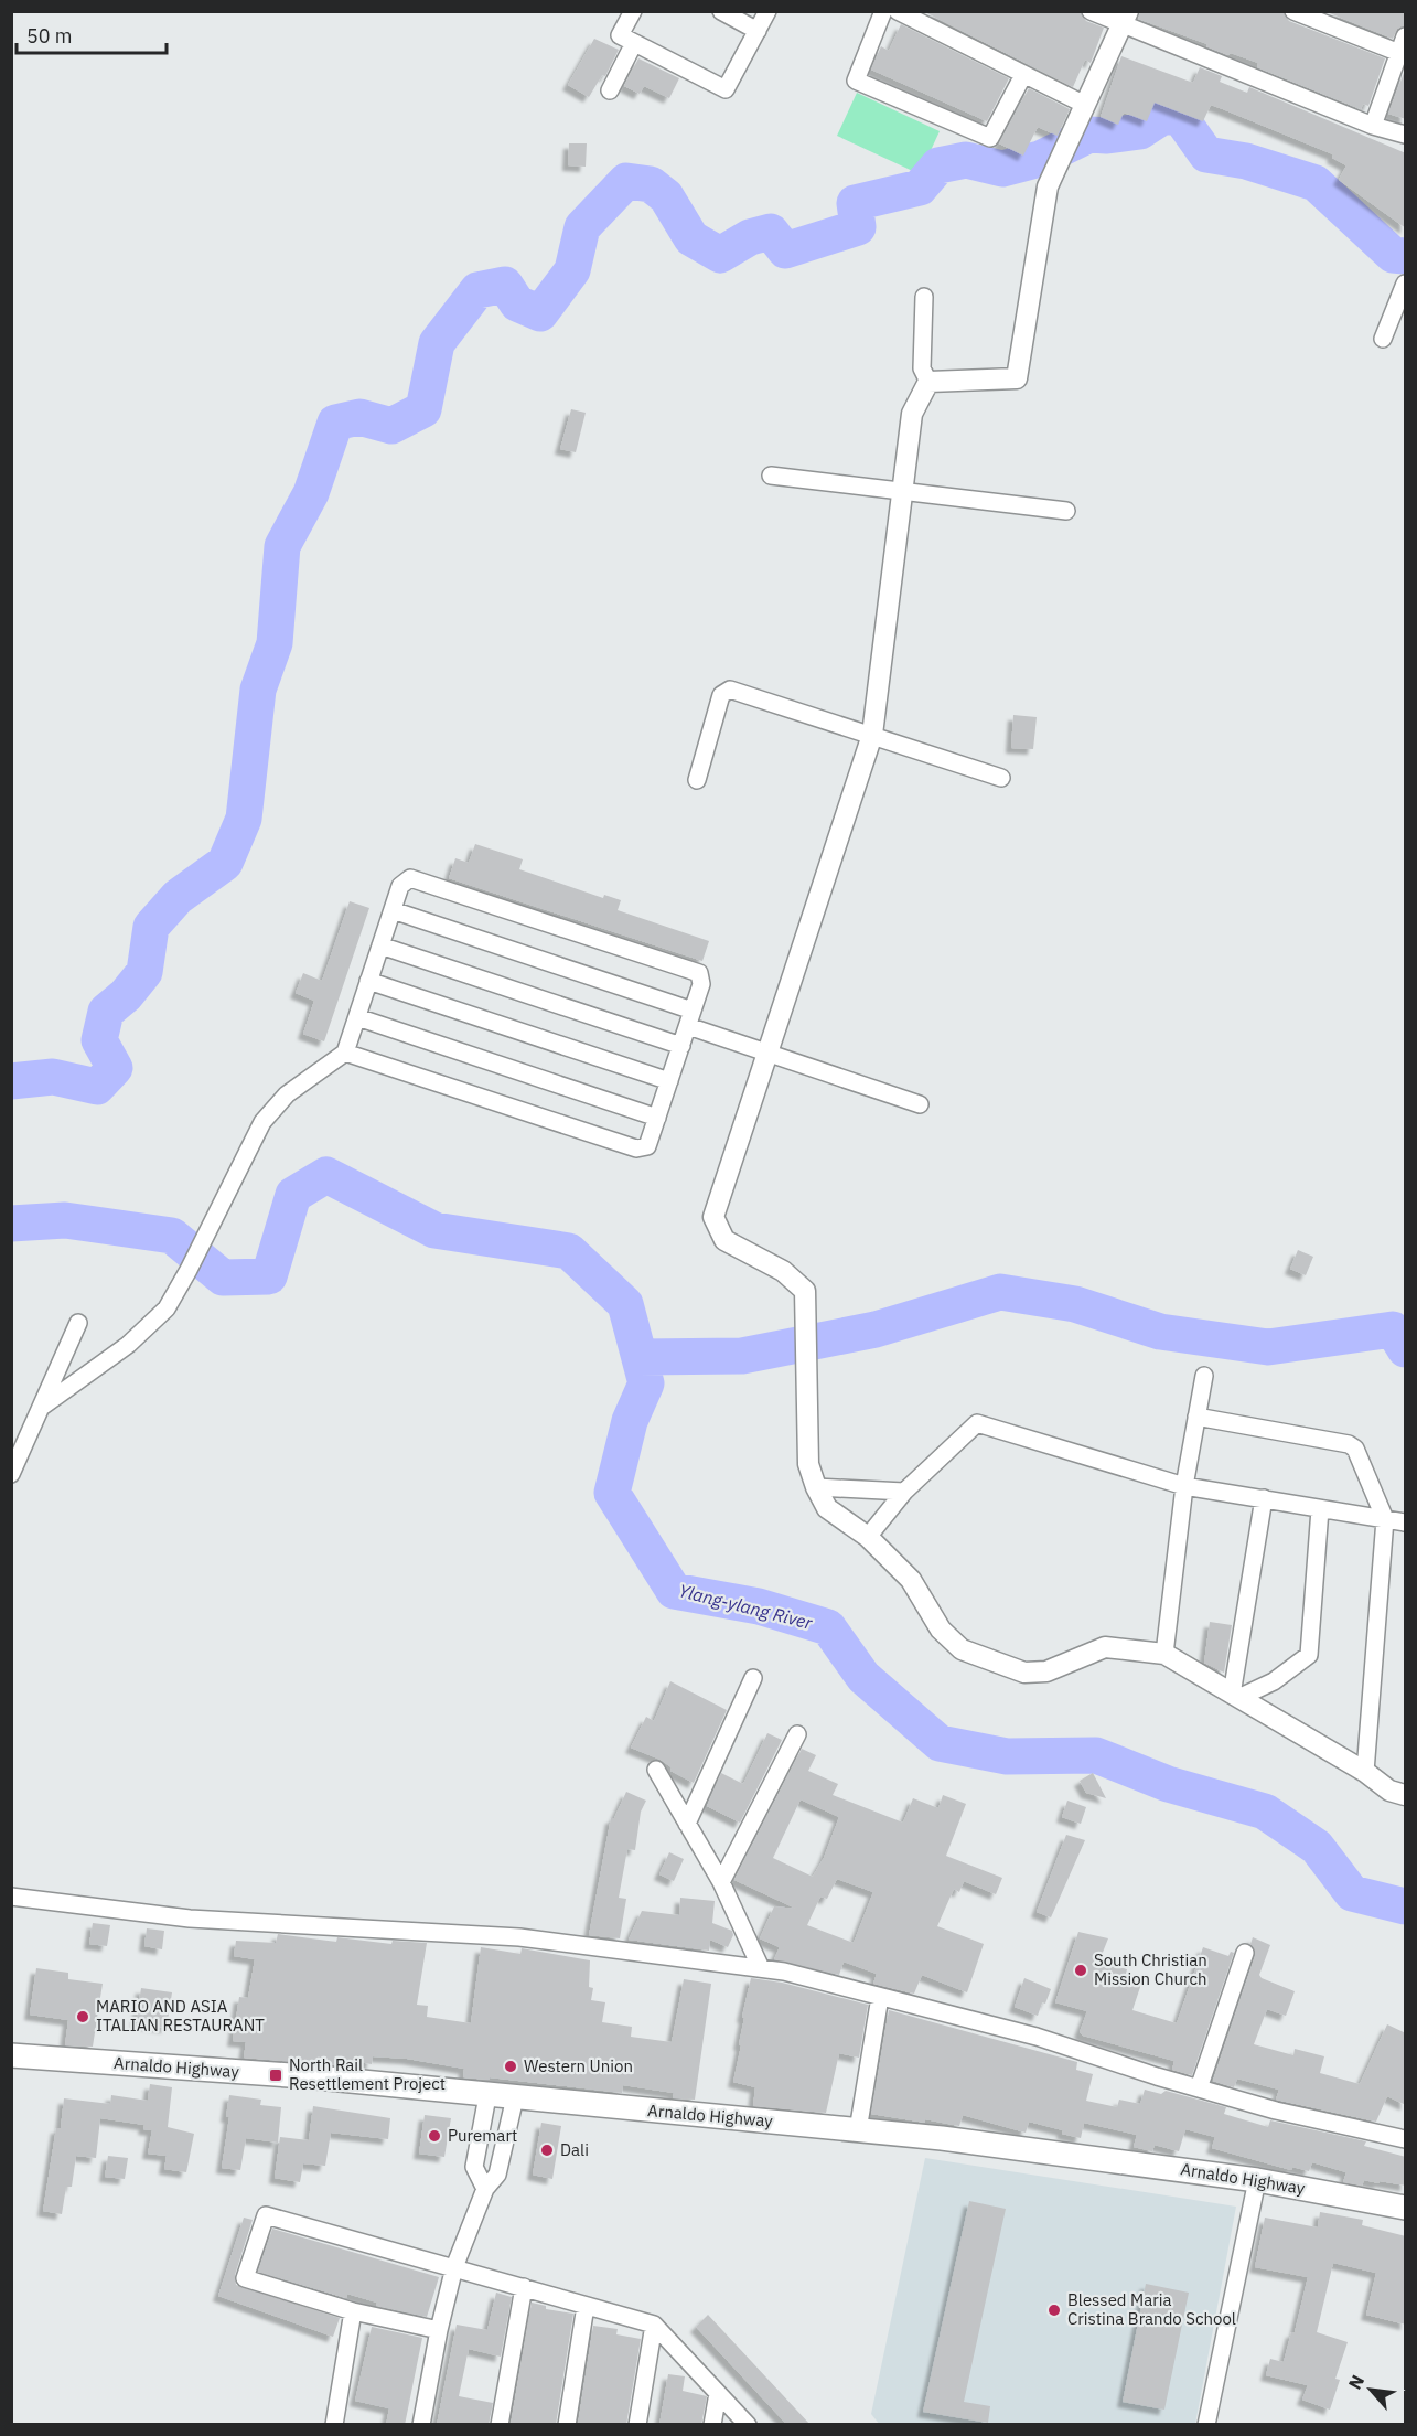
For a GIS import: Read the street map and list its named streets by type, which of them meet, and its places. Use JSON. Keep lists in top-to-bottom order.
{
  "streets": {
    "main road": ["Arnaldo Highway"]
  },
  "water": ["Ylang-ylang River"],
  "places": {
    "other": [
      "South Christian Mission Church",
      "MARIO AND ASIA ITALIAN RESTAURANT",
      "Western Union",
      "Puremart",
      "Dali",
      "Blessed Maria Cristina Brando School"
    ],
    "transit": ["North Rail Resettlement Project"]
  },
  "scale_bar": "50 m",
  "north": "top left"
}
